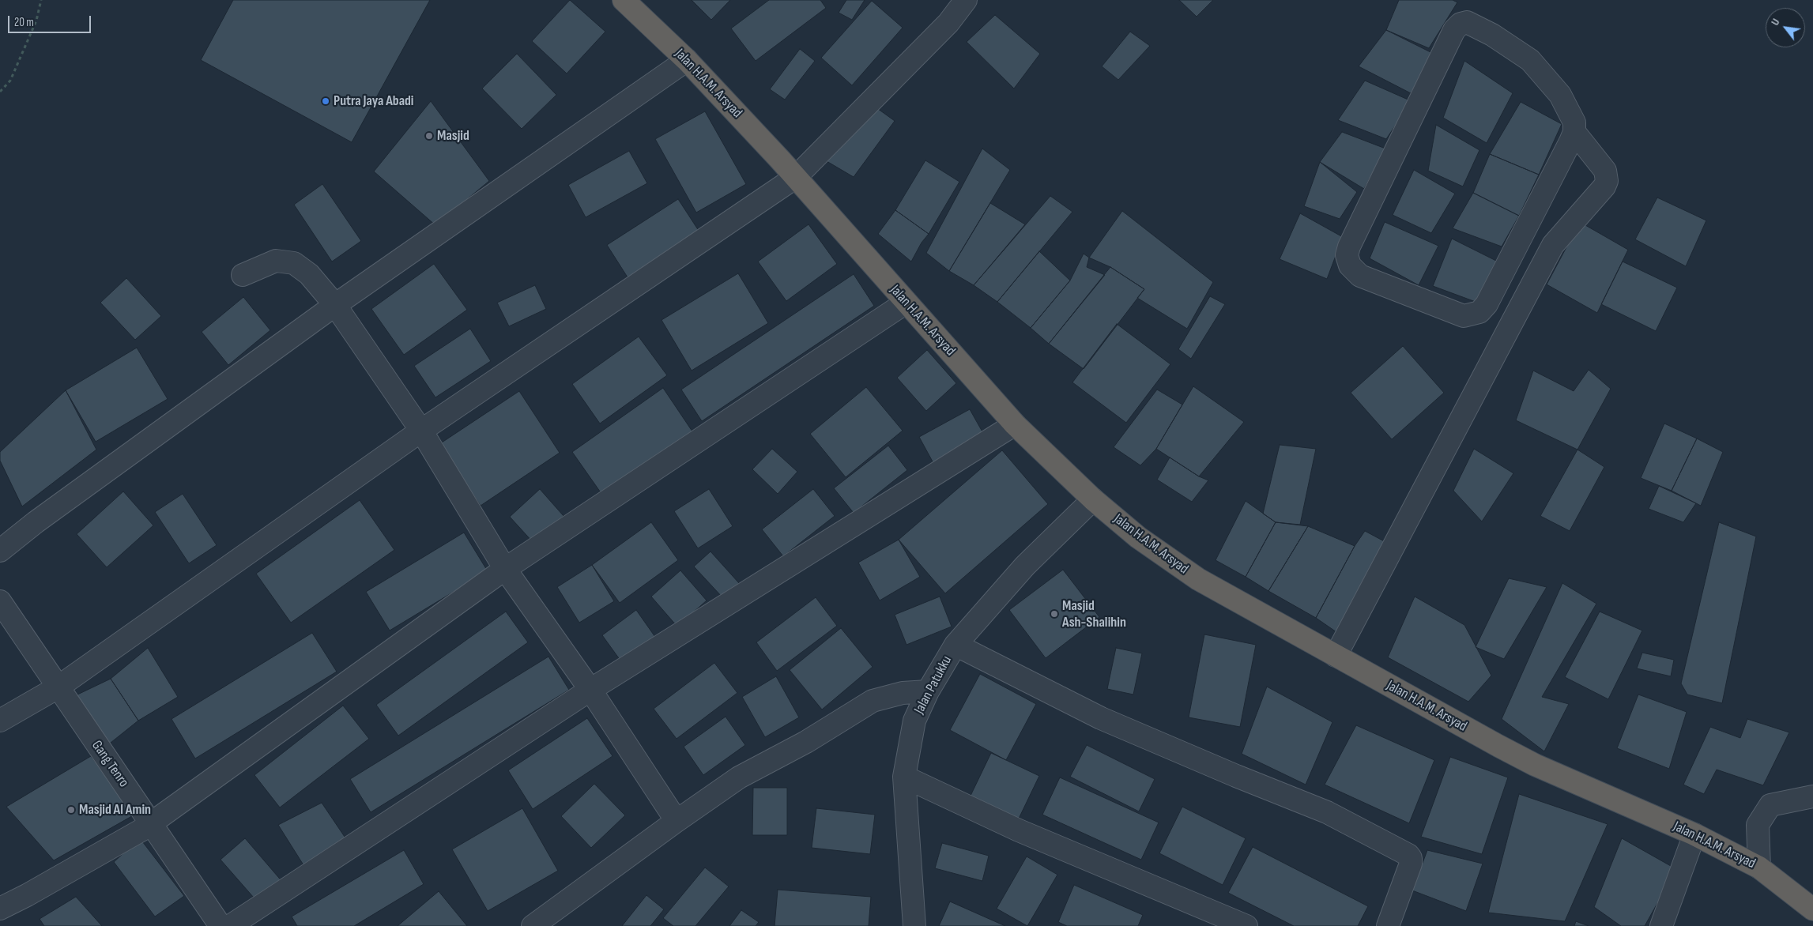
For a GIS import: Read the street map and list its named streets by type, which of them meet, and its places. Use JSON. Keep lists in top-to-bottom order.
{
  "streets": {
    "highway": ["Jalan H.A.M. Arsyad"],
    "street": ["Jalan Patukku", "Gang Tenro"]
  },
  "crossings": [
    ["Jalan H.A.M. Arsyad", "Jalan Patukku"]
  ],
  "places": [
    "Putra Jaya Abadi",
    "Masjid",
    "Masjid Ash-Shalihin",
    "Masjid Al Amin"
  ],
  "scale_bar": "20 m",
  "north": "top left"
}
